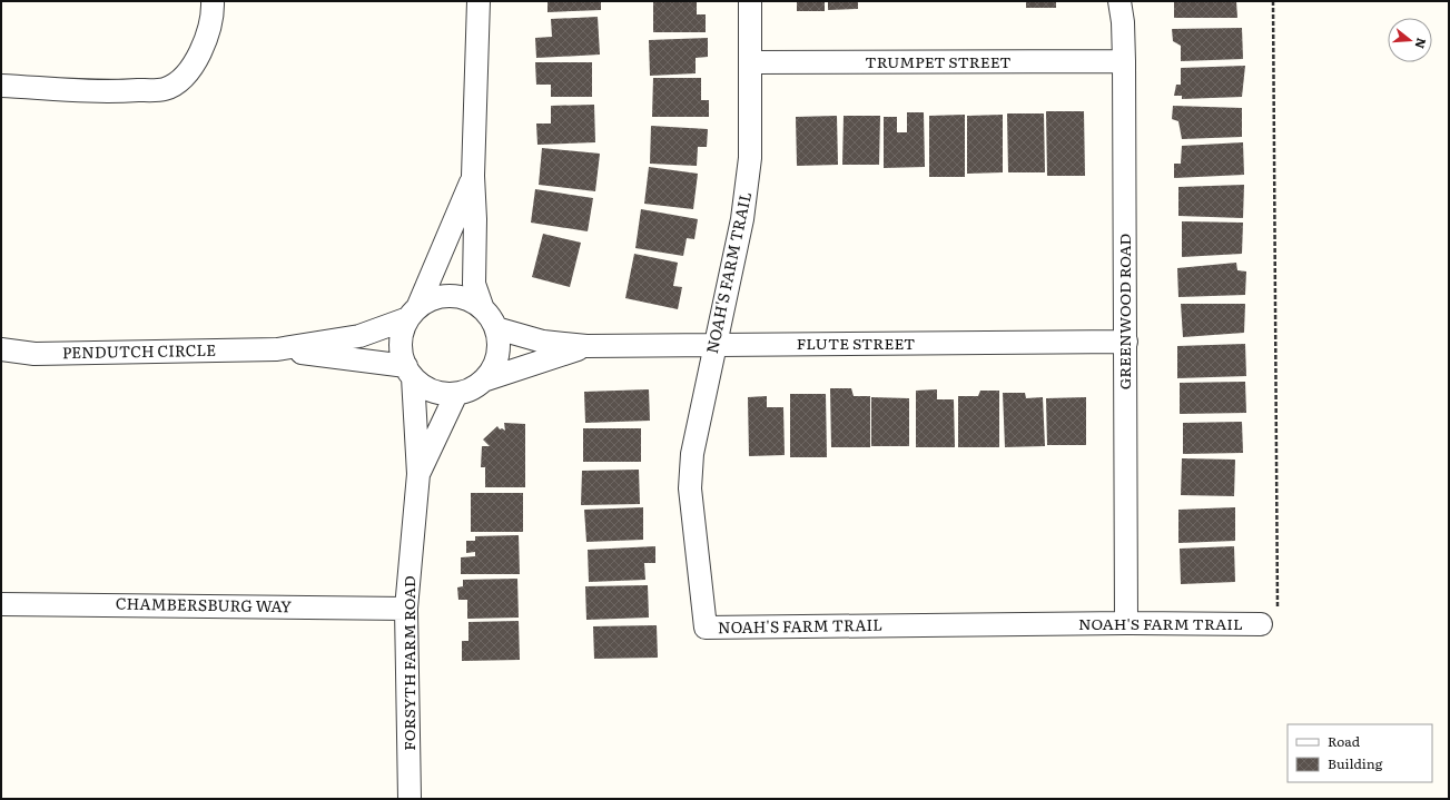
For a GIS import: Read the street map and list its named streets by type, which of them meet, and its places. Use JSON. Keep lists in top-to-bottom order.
{
  "streets": {
    "street": [
      "TRUMPET STREET",
      "NOAH'S FARM TRAIL",
      "GREENWOOD ROAD",
      "FLUTE STREET",
      "PENDUTCH CIRCLE",
      "CHAMBERSBURG WAY",
      "FORSYTH FARM ROAD"
    ]
  },
  "crossings": [
    ["TRUMPET STREET", "NOAH'S FARM TRAIL"],
    ["TRUMPET STREET", "GREENWOOD ROAD"],
    ["NOAH'S FARM TRAIL", "GREENWOOD ROAD"],
    ["NOAH'S FARM TRAIL", "FLUTE STREET"],
    ["GREENWOOD ROAD", "FLUTE STREET"],
    ["FLUTE STREET", "PENDUTCH CIRCLE"],
    ["FLUTE STREET", "FORSYTH FARM ROAD"],
    ["PENDUTCH CIRCLE", "FORSYTH FARM ROAD"],
    ["CHAMBERSBURG WAY", "FORSYTH FARM ROAD"]
  ],
  "legend": ["Road", "Building"],
  "north": "right"
}
